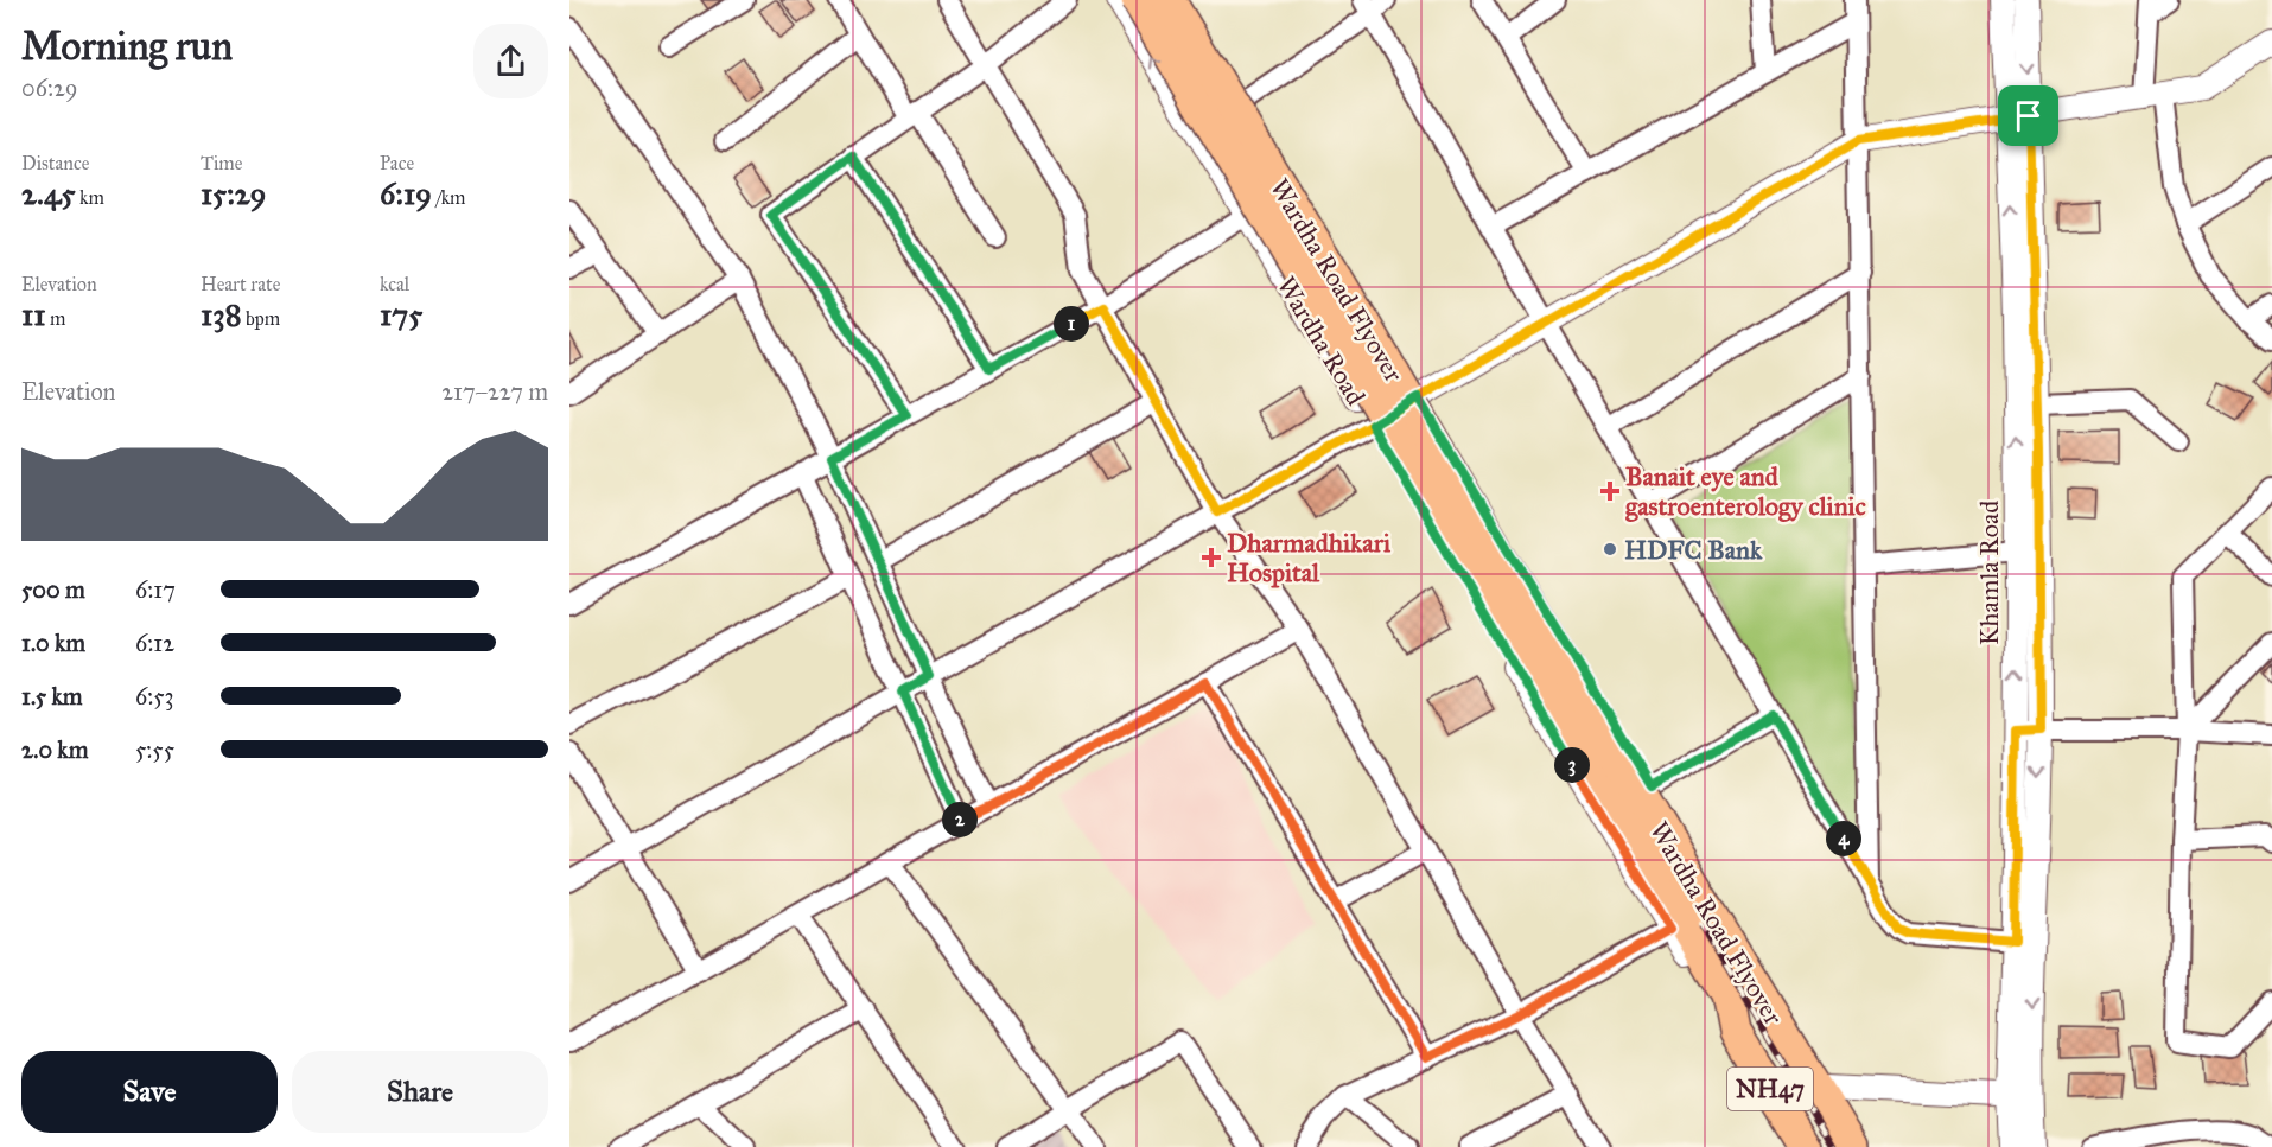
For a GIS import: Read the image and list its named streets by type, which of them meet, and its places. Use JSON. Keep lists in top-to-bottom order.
{
  "streets": {
    "highway": ["Wardha Road Flyover", "Wardha Road", "NH47"],
    "street": ["Khamla Road"]
  },
  "crossings": [
    ["Wardha Road Flyover", "Wardha Road"]
  ],
  "places": {
    "health": ["Banait eye and gastroenterology clinic", "Dharmadhikari Hospital"],
    "other": ["HDFC Bank"]
  },
  "page": {
    "heading": ["Morning run", "06:29"],
    "stats": [
      ["Distance", "2.45 km"],
      ["Time", "15:29"],
      ["Pace", "6:19 /km"],
      ["Elevation", "11 m"],
      ["Heart rate", "138 bpm"],
      ["kcal", "175"]
    ],
    "pins": [
      "1",
      "3",
      "2",
      "4"
    ],
    "chart": ["Elevation", "217–227 m"],
    "list": [
      {
        "name": "500 m",
        "note": "6:17"
      },
      {
        "name": "1.0 km",
        "note": "6:12"
      },
      {
        "name": "1.5 km",
        "note": "6:53"
      },
      {
        "name": "2.0 km",
        "note": "5:55"
      }
    ],
    "buttons": ["Save", "Share"]
  }
}
